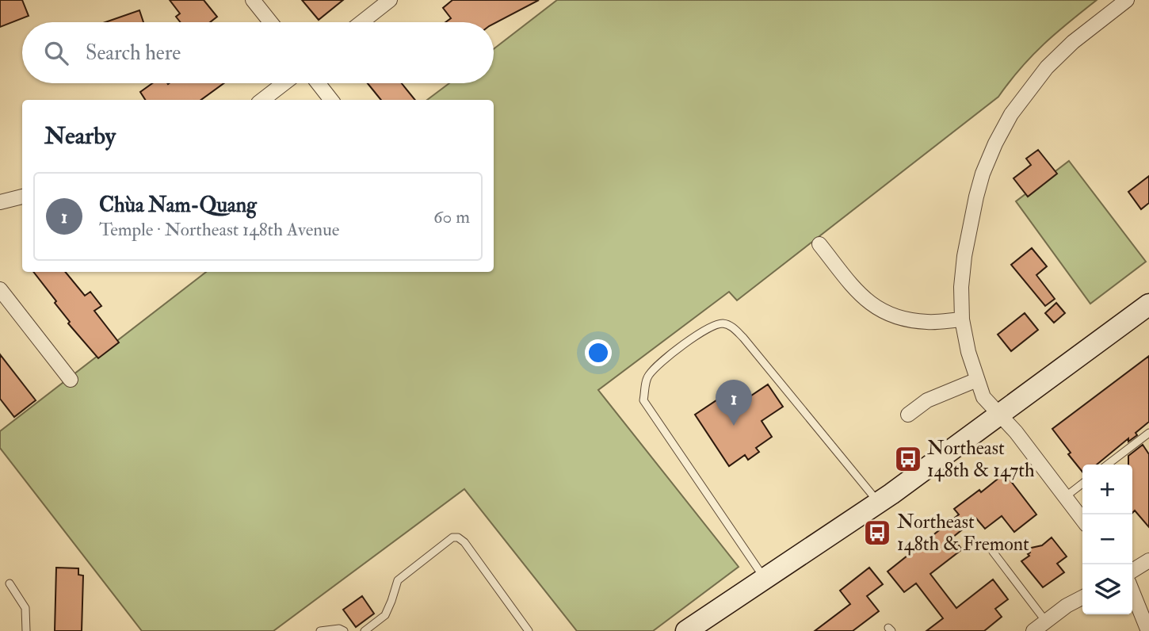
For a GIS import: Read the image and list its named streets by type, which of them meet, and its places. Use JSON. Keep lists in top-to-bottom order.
{
  "places": {
    "bus stop": ["Northeast 148th & 147th", "Northeast 148th & Fremont"]
  },
  "page": {
    "search": "Search here",
    "heading": "Nearby",
    "list": [
      {
        "mark": "1",
        "name": "Chùa Nam-Quang",
        "note": "Temple · Northeast 148th Avenue",
        "value": "60 m"
      }
    ],
    "pins": "1",
    "map_buttons": ["+", "−"]
  }
}
